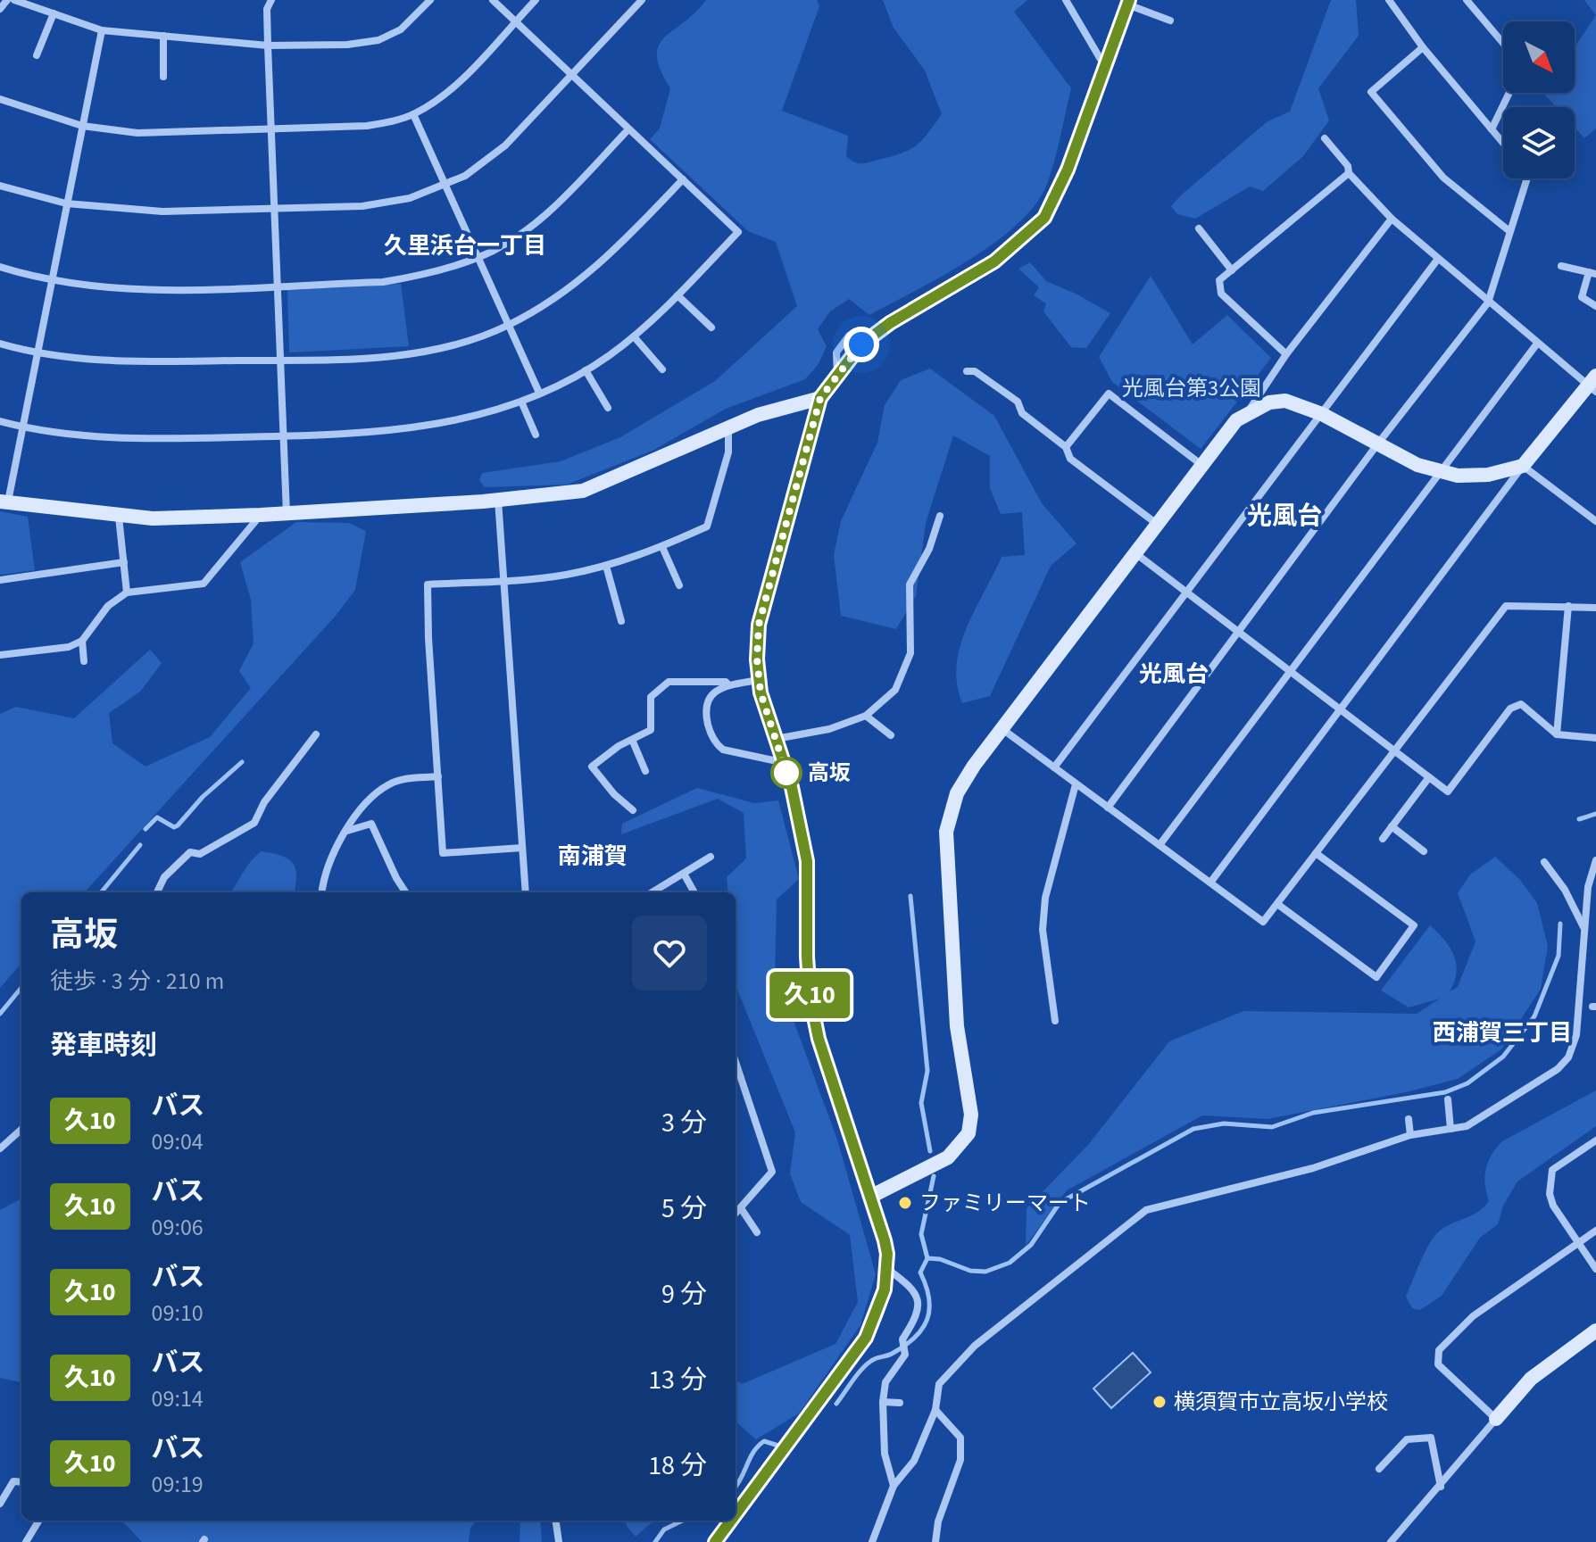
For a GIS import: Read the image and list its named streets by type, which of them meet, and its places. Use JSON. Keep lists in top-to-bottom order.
{
  "districts": [
    "久里浜台一丁目",
    "光風台",
    "光風台",
    "南浦賀",
    "西浦賀三丁目"
  ],
  "parks": ["光風台第3公園"],
  "places": ["高坂", "ファミリーマート", "横須賀市立高坂小学校"],
  "lines": ["bus line 久10"],
  "north": "bottom right",
  "page": {
    "on_map": "久10",
    "heading": [
      ["高坂", "徒歩 · 3 分 · 210 m"],
      "発車時刻"
    ],
    "list": [
      {
        "mark": "久10",
        "name": "バス",
        "note": "09:04",
        "value": "3 分"
      },
      {
        "mark": "久10",
        "name": "バス",
        "note": "09:06",
        "value": "5 分"
      },
      {
        "mark": "久10",
        "name": "バス",
        "note": "09:10",
        "value": "9 分"
      },
      {
        "mark": "久10",
        "name": "バス",
        "note": "09:14",
        "value": "13 分"
      },
      {
        "mark": "久10",
        "name": "バス",
        "note": "09:19",
        "value": "18 分"
      }
    ]
  }
}
